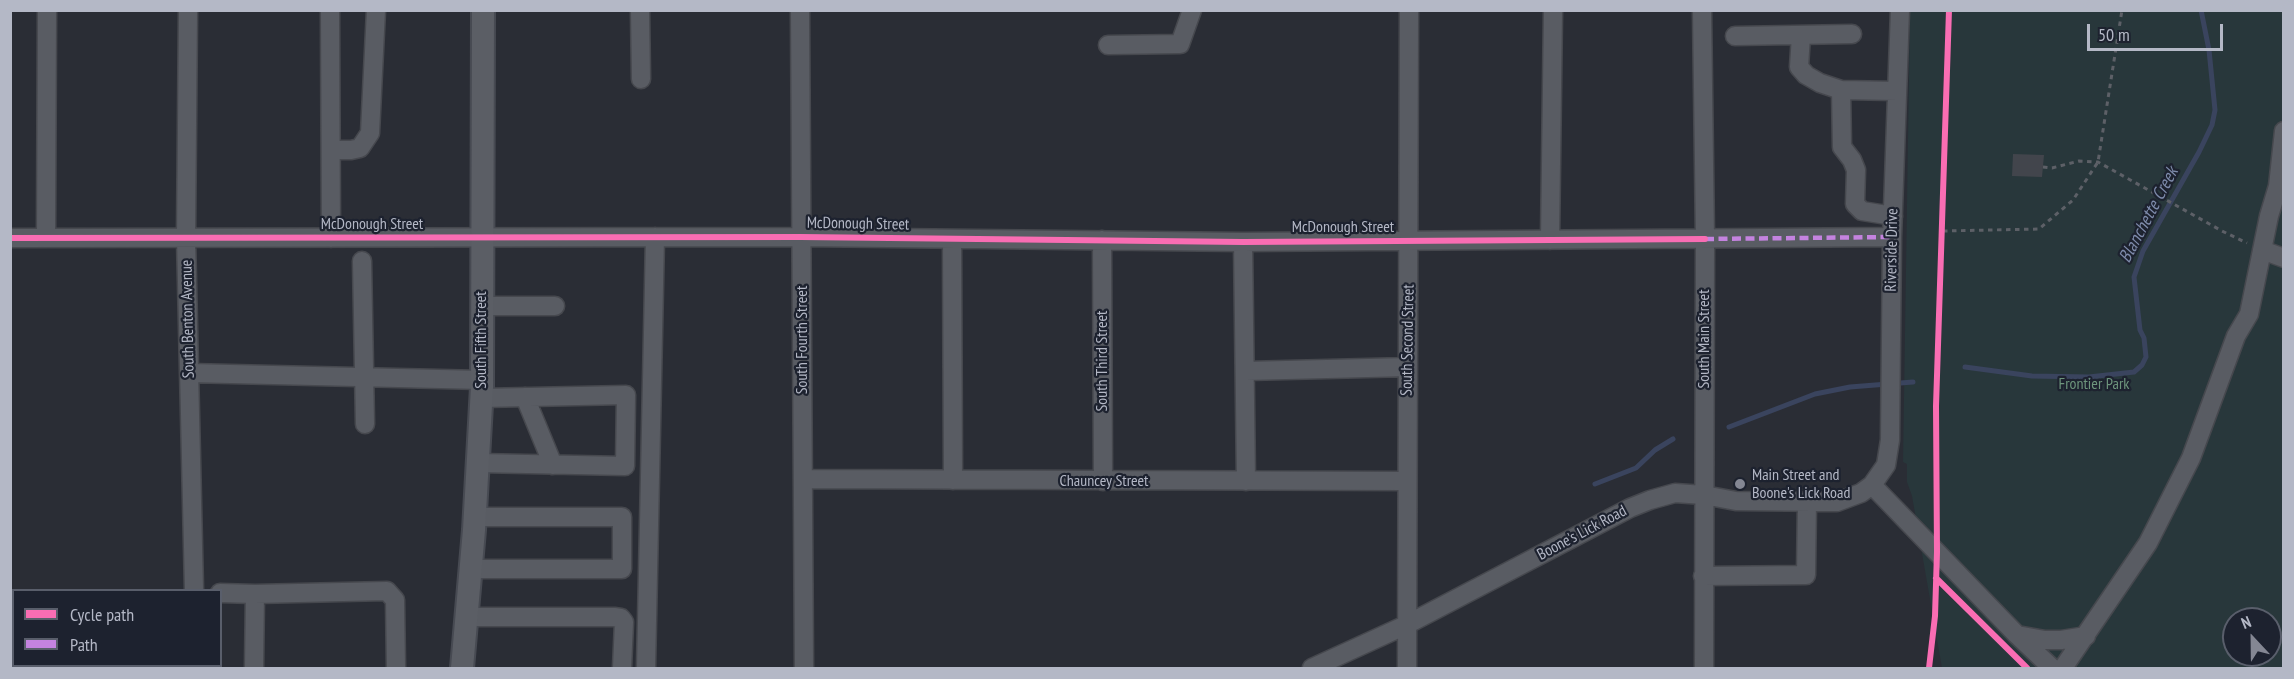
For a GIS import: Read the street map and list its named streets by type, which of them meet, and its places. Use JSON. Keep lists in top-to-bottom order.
{
  "streets": {
    "main road": ["South Fifth Street"],
    "street": [
      "McDonough Street",
      "Riverside Drive",
      "South Benton Avenue",
      "South Main Street",
      "South Fourth Street",
      "South Second Street",
      "South Third Street",
      "Chauncey Street",
      "Boone's Lick Road"
    ]
  },
  "crossings": [
    ["McDonough Street", "Riverside Drive"],
    ["McDonough Street", "South Benton Avenue"],
    ["McDonough Street", "South Main Street"],
    ["McDonough Street", "South Fifth Street"],
    ["McDonough Street", "South Fourth Street"],
    ["McDonough Street", "South Second Street"],
    ["McDonough Street", "South Third Street"],
    ["Riverside Drive", "Boone's Lick Road"],
    ["South Main Street", "Boone's Lick Road"],
    ["South Fourth Street", "Chauncey Street"],
    ["South Second Street", "Chauncey Street"],
    ["South Second Street", "Boone's Lick Road"],
    ["South Third Street", "Chauncey Street"]
  ],
  "water": ["Blanchette Creek"],
  "parks": ["Frontier Park"],
  "places": ["Main Street and Boone's Lick Road"],
  "legend": ["Cycle path", "Path"],
  "scale_bar": "50 m",
  "north": "top"
}
